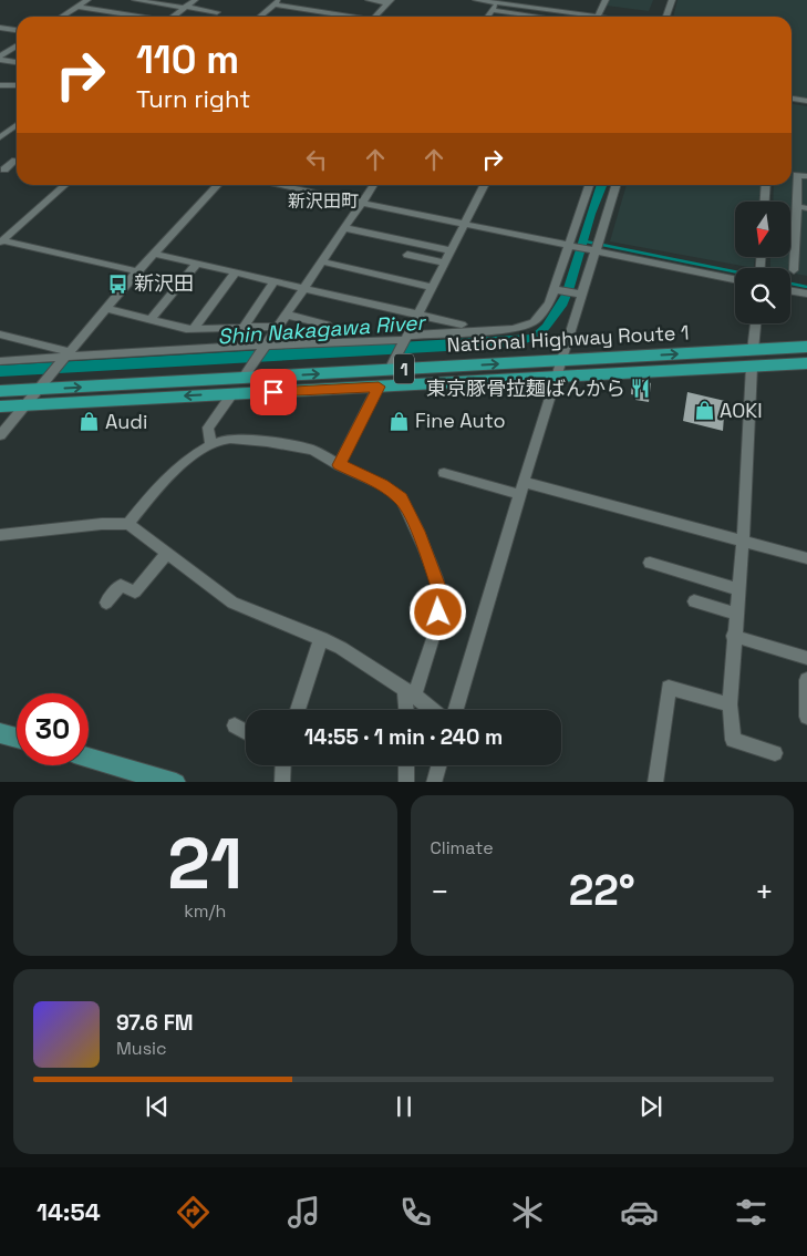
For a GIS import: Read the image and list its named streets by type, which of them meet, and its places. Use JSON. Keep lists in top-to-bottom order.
{
  "streets": {
    "highway": ["National Highway Route 1", "1"]
  },
  "districts": ["新沢田町"],
  "water": ["Shin Nakagawa River"],
  "places": {
    "bus stop": ["新沢田"],
    "restaurant": ["東京豚骨拉麺ばんから"],
    "shop": ["AOKI", "Fine Auto", "Audi"]
  },
  "north": "bottom",
  "page": {
    "turn": ["110 m", "Turn right"],
    "limit": "30",
    "trip": "14:55 · 1 min · 240 m",
    "tile": [
      ["21", "km/h"],
      "Climate"
    ],
    "heat": ["−", "22°", "+"],
    "song": ["97.6 FM", "Music"],
    "tabs": "14:54"
  }
}
